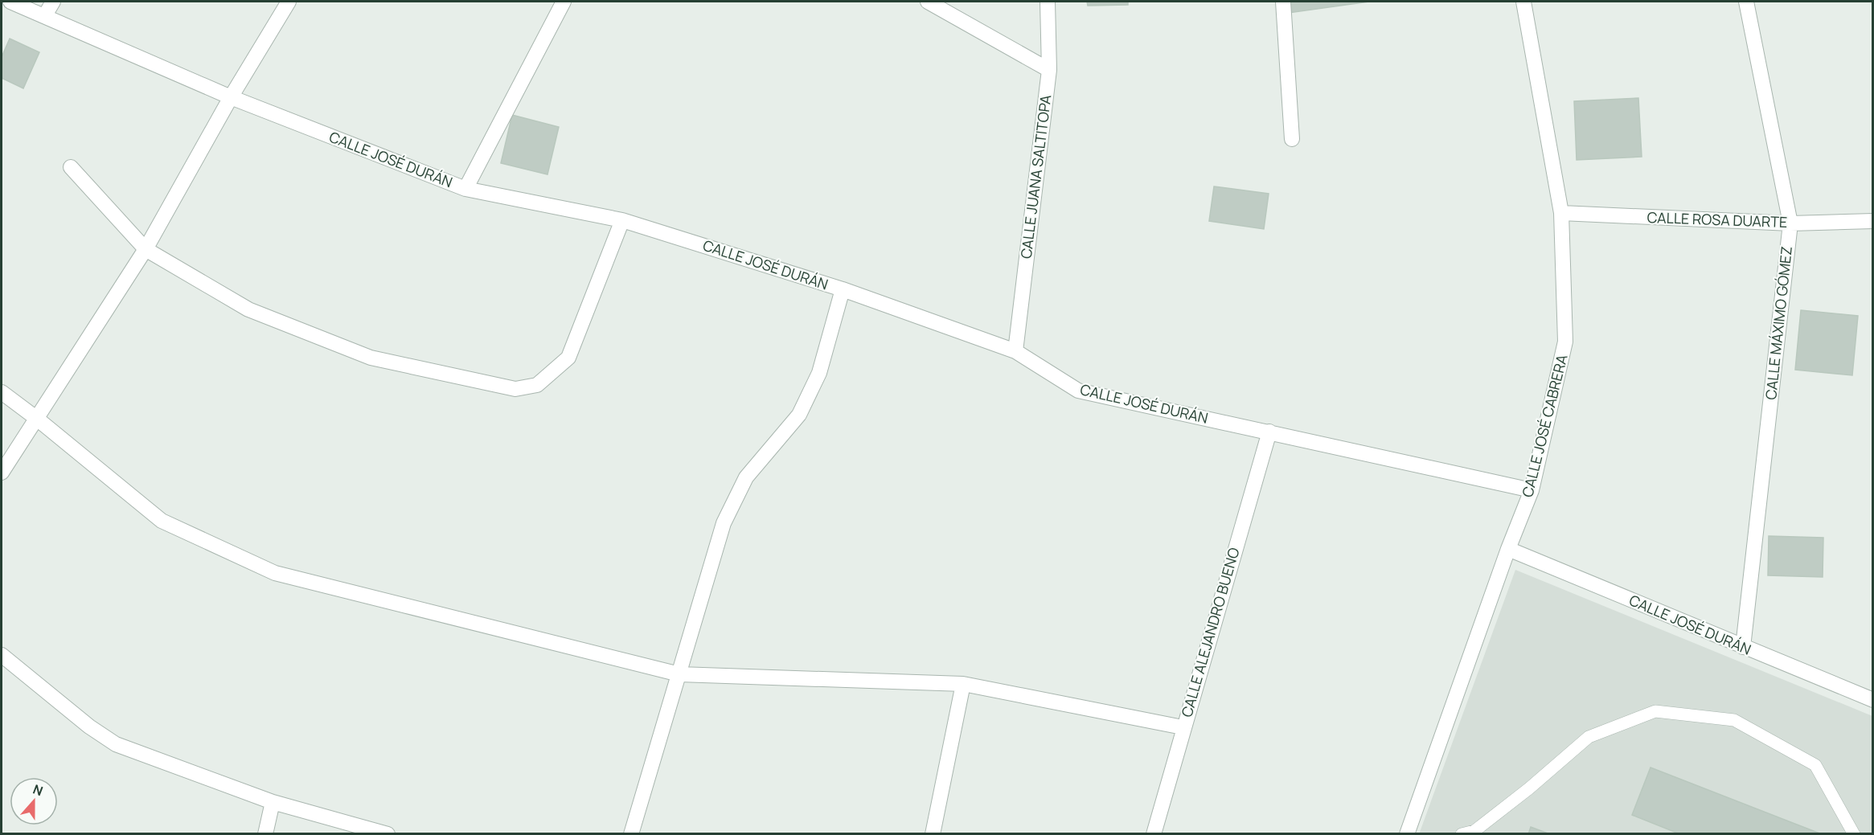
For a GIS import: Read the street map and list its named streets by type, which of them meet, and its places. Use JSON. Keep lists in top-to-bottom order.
{
  "streets": {
    "street": [
      "CALLE JOSÉ DURÁN",
      "CALLE JUANA SALTITOPA",
      "CALLE ROSA DUARTE",
      "CALLE MÁXIMO GÓMEZ",
      "CALLE JOSÉ CABRERA",
      "CALLE ALEJANDRO BUENO"
    ]
  },
  "crossings": [
    ["CALLE JOSÉ DURÁN", "CALLE JUANA SALTITOPA"],
    ["CALLE JOSÉ DURÁN", "CALLE MÁXIMO GÓMEZ"],
    ["CALLE JOSÉ DURÁN", "CALLE JOSÉ CABRERA"],
    ["CALLE JOSÉ DURÁN", "CALLE ALEJANDRO BUENO"],
    ["CALLE ROSA DUARTE", "CALLE MÁXIMO GÓMEZ"],
    ["CALLE ROSA DUARTE", "CALLE JOSÉ CABRERA"]
  ],
  "north": "top"
}
